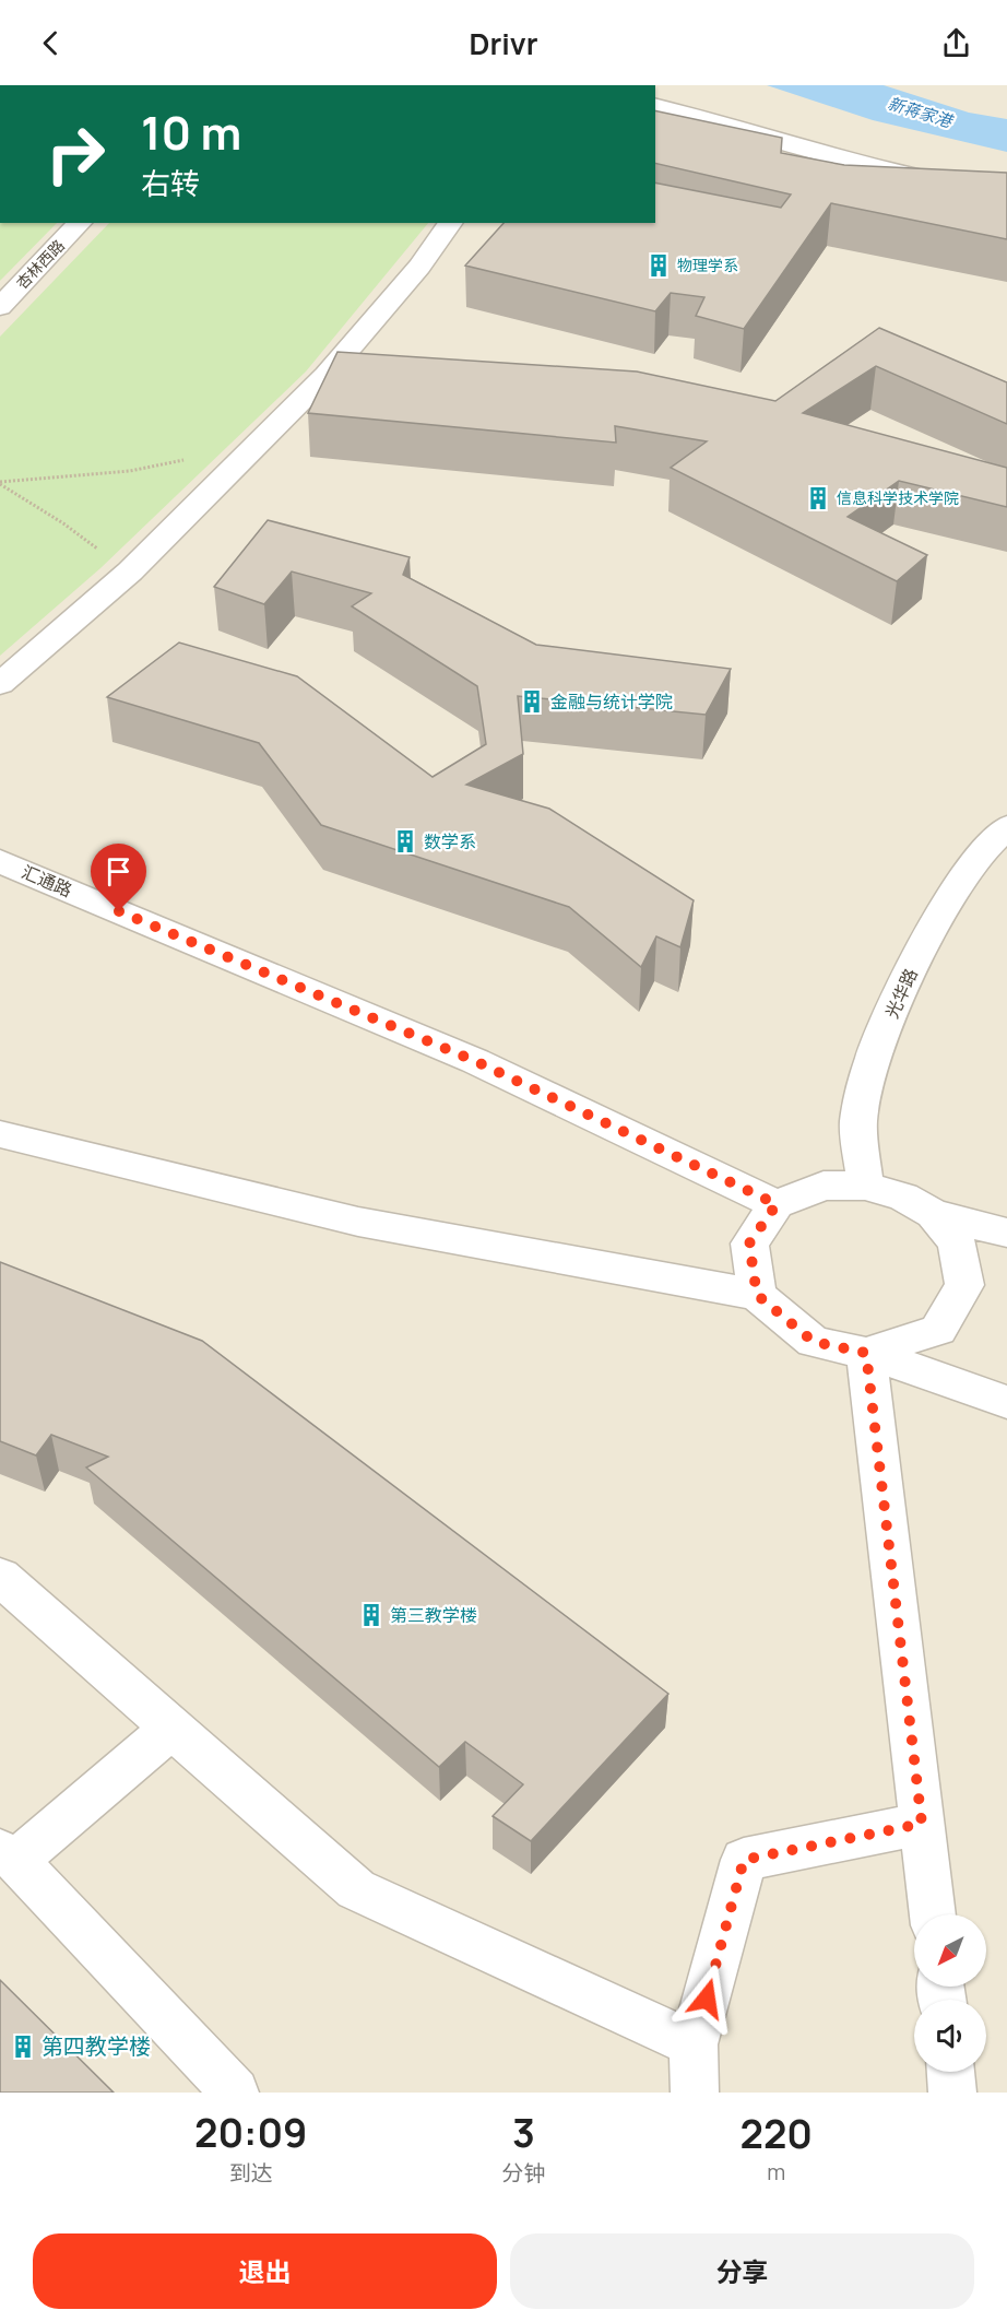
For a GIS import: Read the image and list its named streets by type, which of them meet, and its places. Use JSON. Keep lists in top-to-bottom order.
{
  "streets": {
    "street": ["杏林西路", "汇通路", "光华路"]
  },
  "crossings": [
    ["汇通路", "光华路"]
  ],
  "water": ["新蒋家港"],
  "places": {
    "building": [
      "物理学系",
      "信息科学技术学院",
      "金融与统计学院",
      "数学系",
      "第三教学楼",
      "第四教学楼"
    ]
  },
  "north": "bottom left",
  "page": {
    "header": "Drivr",
    "turn": ["10 m", "右转"],
    "eta": [
      "20:09",
      "到达",
      "3",
      "分钟",
      "220",
      "m"
    ],
    "buttons": ["退出", "分享"]
  }
}
